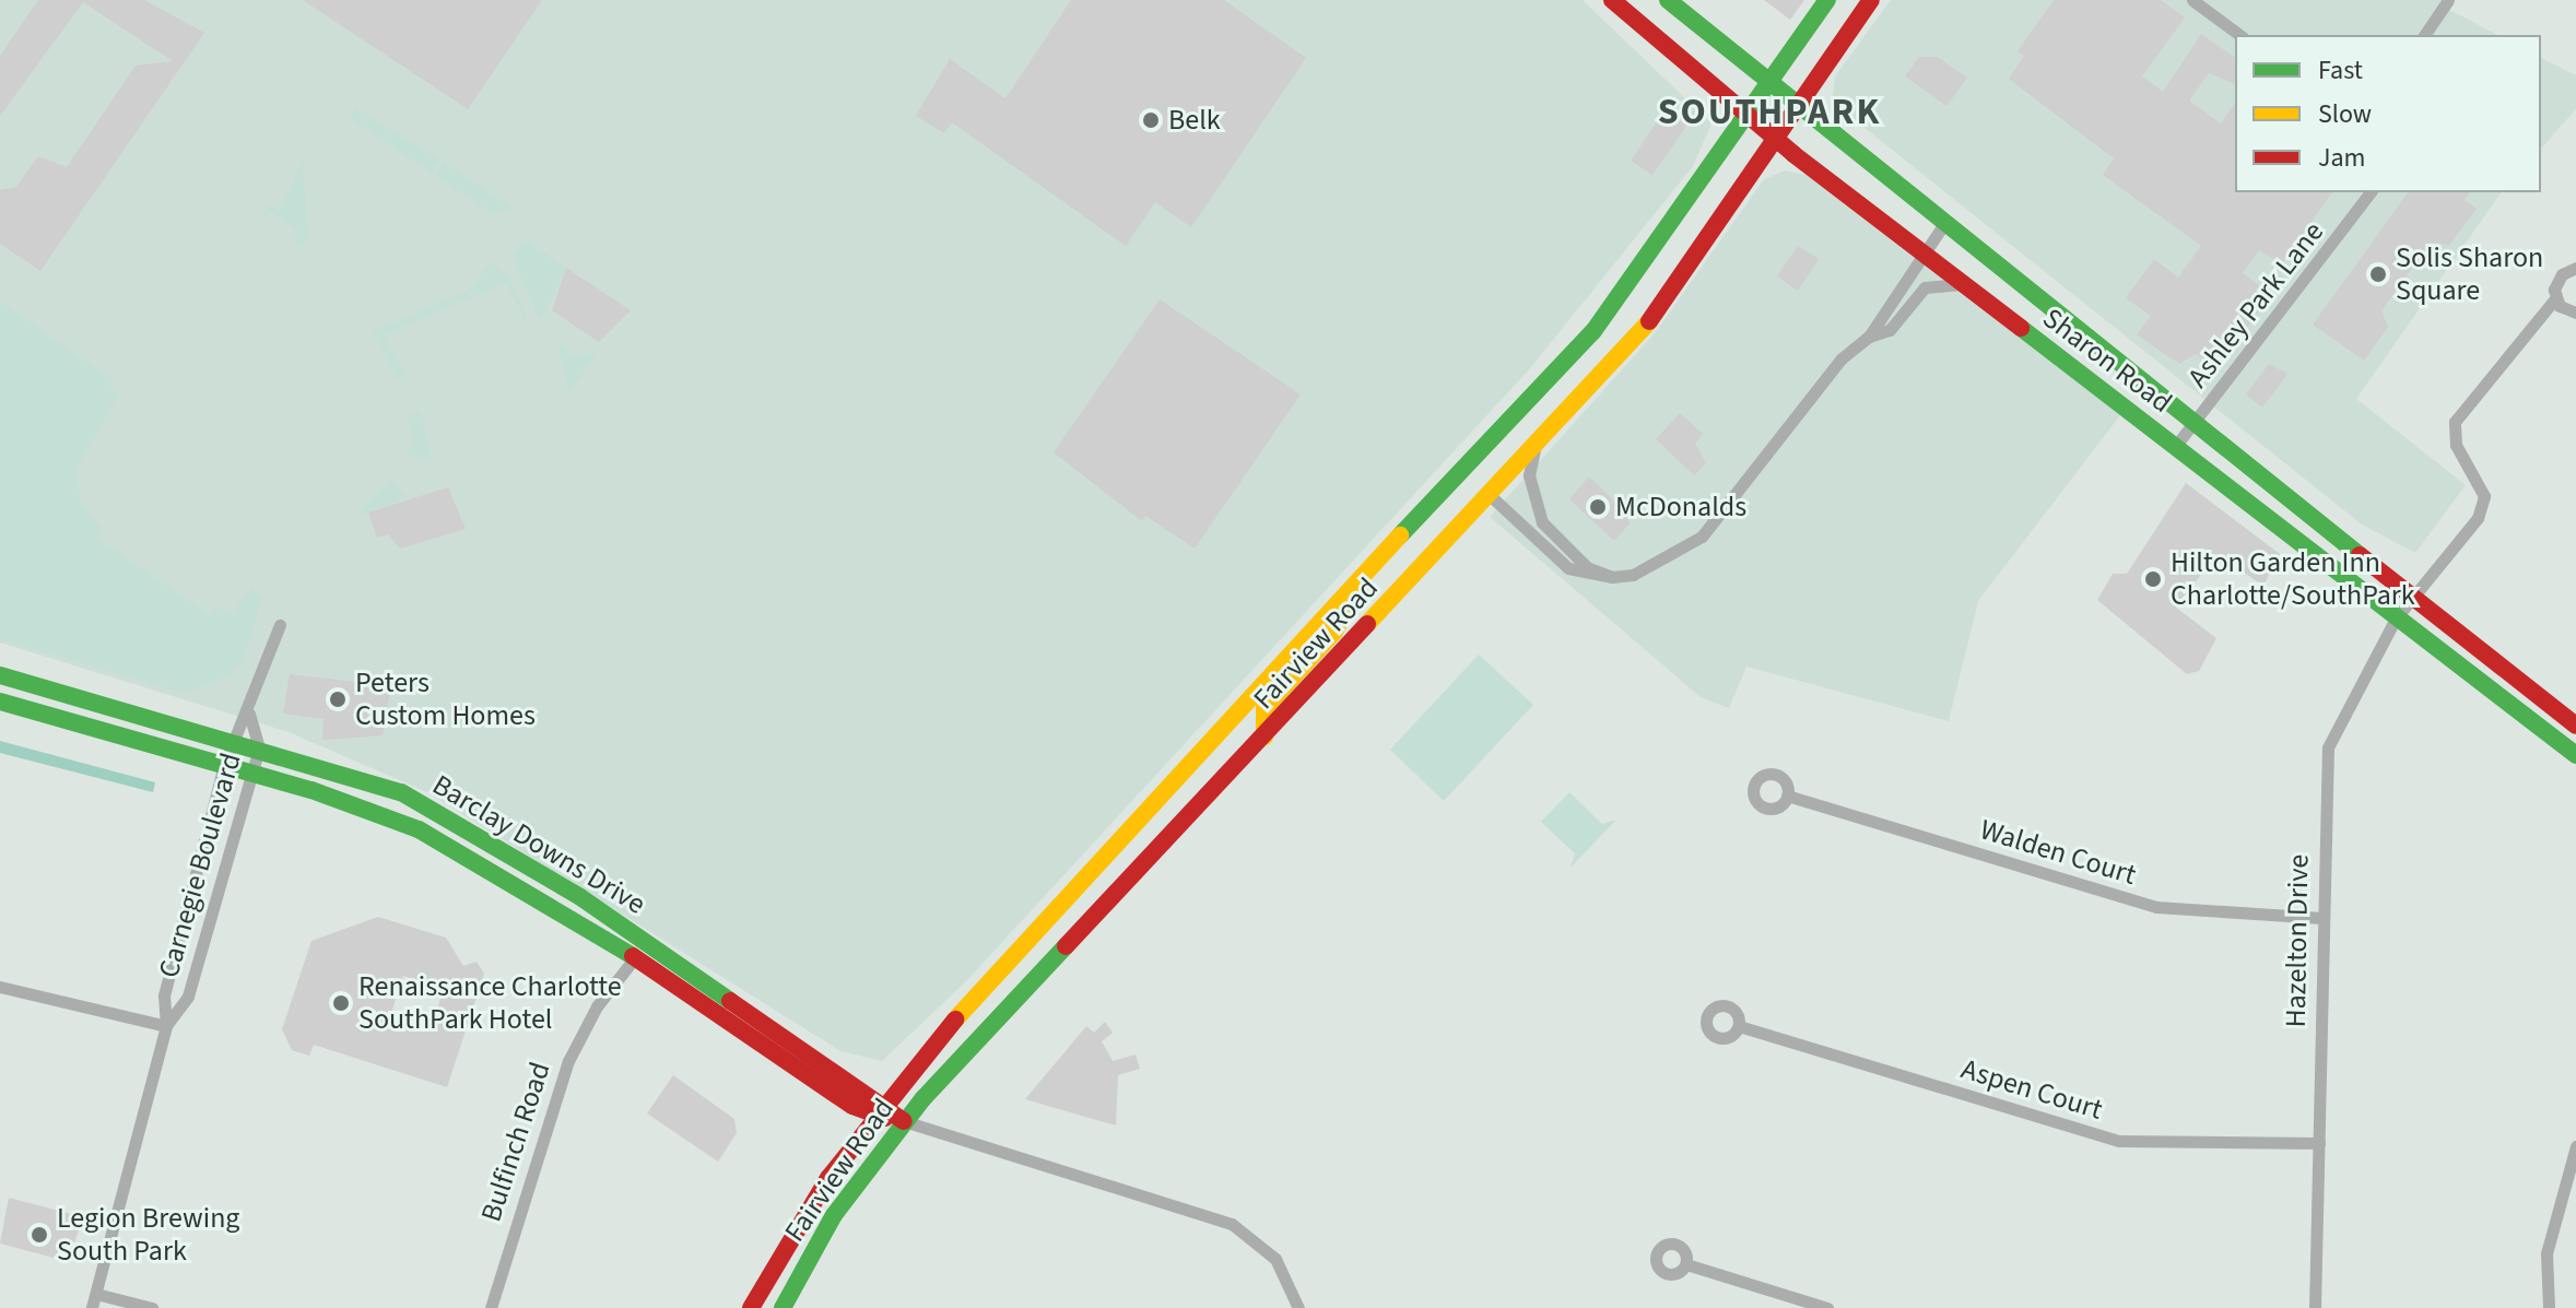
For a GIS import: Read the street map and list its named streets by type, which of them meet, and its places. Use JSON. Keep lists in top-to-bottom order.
{
  "streets": {
    "main road": ["Sharon Road", "Fairview Road", "Barclay Downs Drive"],
    "street": [
      "Ashley Park Lane",
      "Walden Court",
      "Carnegie Boulevard",
      "Hazelton Drive",
      "Aspen Court",
      "Bulfinch Road"
    ]
  },
  "crossings": [
    ["Ashley Park Lane", "Sharon Road"],
    ["Sharon Road", "Fairview Road"],
    ["Sharon Road", "Hazelton Drive"],
    ["Fairview Road", "Barclay Downs Drive"],
    ["Barclay Downs Drive", "Carnegie Boulevard"],
    ["Barclay Downs Drive", "Bulfinch Road"],
    ["Walden Court", "Hazelton Drive"],
    ["Hazelton Drive", "Aspen Court"]
  ],
  "districts": ["SOUTHPARK"],
  "places": [
    "Belk",
    "Solis Sharon Square",
    "McDonalds",
    "Hilton Garden Inn Charlotte/SouthPark",
    "Peters Custom Homes",
    "Renaissance Charlotte SouthPark Hotel",
    "Legion Brewing South Park"
  ],
  "legend": ["Fast", "Slow", "Jam"]
}
